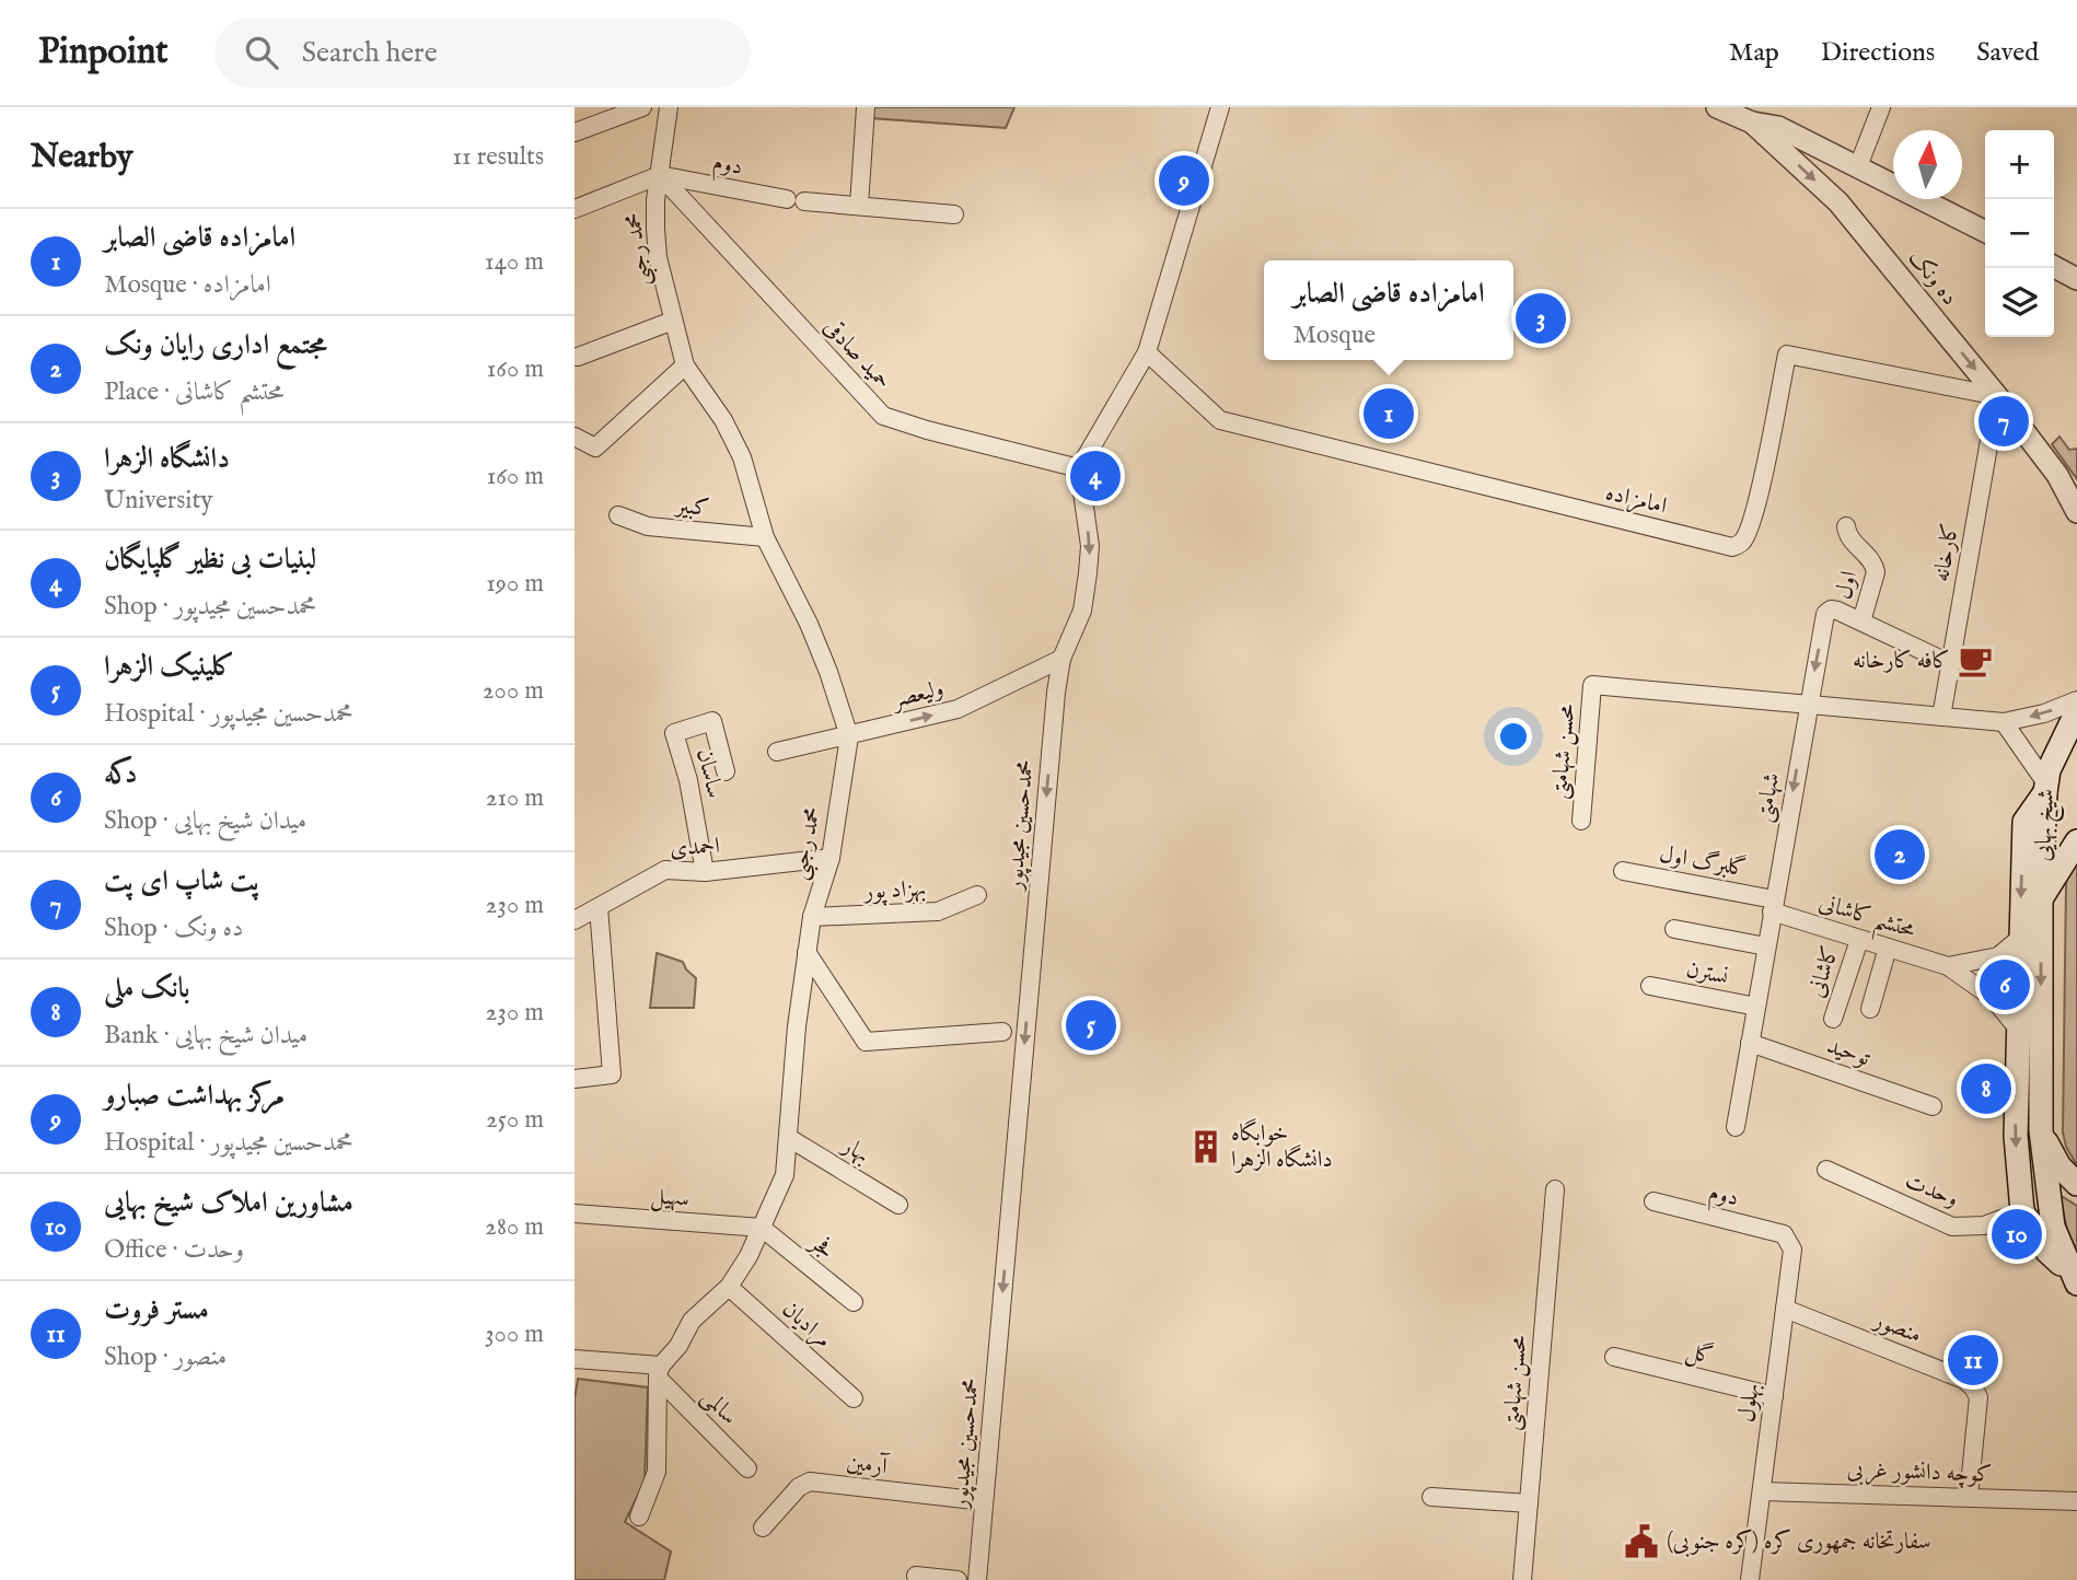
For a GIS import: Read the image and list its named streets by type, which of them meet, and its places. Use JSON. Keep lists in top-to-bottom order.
{
  "streets": {
    "main road": ["شیخ بهایی"],
    "street": [
      "دوم",
      "محمد رجبی",
      "ده ونک",
      "حمید صادقی",
      "امامزاده",
      "کبیر",
      "کارخانه",
      "اول",
      "ولیعصر",
      "محسن شهامتی",
      "ساسان",
      "شهامتی",
      "محمدحسین مجیدپور",
      "احمدی",
      "گلبرگ اول",
      "بهزاد پور",
      "محتشم کاشانی",
      "کاشانی",
      "نسترن",
      "توحید",
      "بهار",
      "وحدت",
      "سهیل",
      "فجر",
      "مرادیان",
      "منصور",
      "گل",
      "بهلول",
      "سالمی",
      "آرمین",
      "کوچه دانشور غربی"
    ]
  },
  "crossings": [
    ["دوم", "محمد رجبی"],
    ["دوم", "حمید صادقی"],
    ["دوم", "بهلول"],
    ["محمد رجبی", "حمید صادقی"],
    ["محمد رجبی", "کبیر"],
    ["محمد رجبی", "ولیعصر"],
    ["محمد رجبی", "احمدی"],
    ["محمد رجبی", "بهزاد پور"],
    ["محمد رجبی", "بهار"],
    ["محمد رجبی", "سهیل"],
    ["محمد رجبی", "فجر"],
    ["محمد رجبی", "مرادیان"],
    ["محمد رجبی", "سالمی"],
    ["ده ونک", "امامزاده"],
    ["ده ونک", "کارخانه"],
    ["حمید صادقی", "محمدحسین مجیدپور"],
    ["امامزاده", "کارخانه"],
    ["کارخانه", "شهامتی"],
    ["اول", "شهامتی"],
    ["ولیعصر", "محمدحسین مجیدپور"],
    ["محسن شهامتی", "شهامتی"],
    ["ساسان", "احمدی"],
    ["شهامتی", "گلبرگ اول"],
    ["شهامتی", "محتشم کاشانی"],
    ["شهامتی", "نسترن"],
    ["شهامتی", "توحید"],
    ["محمدحسین مجیدپور", "آرمین"],
    ["گلبرگ اول", "محتشم کاشانی"],
    ["محتشم کاشانی", "کاشانی"],
    ["سهیل", "فجر"],
    ["منصور", "بهلول"],
    ["منصور", "کوچه دانشور غربی"],
    ["گل", "بهلول"],
    ["بهلول", "کوچه دانشور غربی"]
  ],
  "one_way": ["ولیعصر", "شهامتی", "محمدحسین مجیدپور"],
  "places": {
    "cafe": ["کافه کارخانه"],
    "building": ["خوابگاه دانشگاه الزهرا"],
    "public building": ["سفارتخانه جمهوری کره (کره جنوبی)"]
  },
  "north": "top",
  "page": {
    "header": "Pinpoint",
    "search": "Search here",
    "nav": ["Map", "Directions", "Saved"],
    "heading": ["Nearby", "11 results"],
    "map_buttons": ["+", "−"],
    "pins": [
      "9",
      "3",
      "1",
      "7",
      "4",
      "2",
      "6",
      "5",
      "8",
      "10",
      "11"
    ],
    "list": [
      {
        "mark": "1",
        "name": "امامزاده قاضی الصابر",
        "note": "Mosque · امامزاده",
        "value": "140 m"
      },
      {
        "mark": "2",
        "name": "مجتمع اداری رایان ونک",
        "note": "Place · محتشم کاشانی",
        "value": "160 m"
      },
      {
        "mark": "3",
        "name": "دانشگاه الزهرا",
        "note": "University",
        "value": "160 m"
      },
      {
        "mark": "4",
        "name": "لبنیات بی نظیر گلپایگان",
        "note": "Shop · محمدحسین مجیدپور",
        "value": "190 m"
      },
      {
        "mark": "5",
        "name": "کلینیک الزهرا",
        "note": "Hospital · محمدحسین مجیدپور",
        "value": "200 m"
      },
      {
        "mark": "6",
        "name": "دکه",
        "note": "Shop · میدان شیخ بهایی",
        "value": "210 m"
      },
      {
        "mark": "7",
        "name": "پت شاپ ای پت",
        "note": "Shop · ده ونک",
        "value": "230 m"
      },
      {
        "mark": "8",
        "name": "بانک ملی",
        "note": "Bank · میدان شیخ بهایی",
        "value": "230 m"
      },
      {
        "mark": "9",
        "name": "مرکز بهداشت صبارو",
        "note": "Hospital · محمدحسین مجیدپور",
        "value": "250 m"
      },
      {
        "mark": "10",
        "name": "مشاورین املاک شیخ بهایی",
        "note": "Office · وحدت",
        "value": "280 m"
      },
      {
        "mark": "11",
        "name": "مستر فروت",
        "note": "Shop · منصور",
        "value": "300 m"
      }
    ],
    "popup": ["امامزاده قاضی الصابر", "Mosque"]
  }
}
